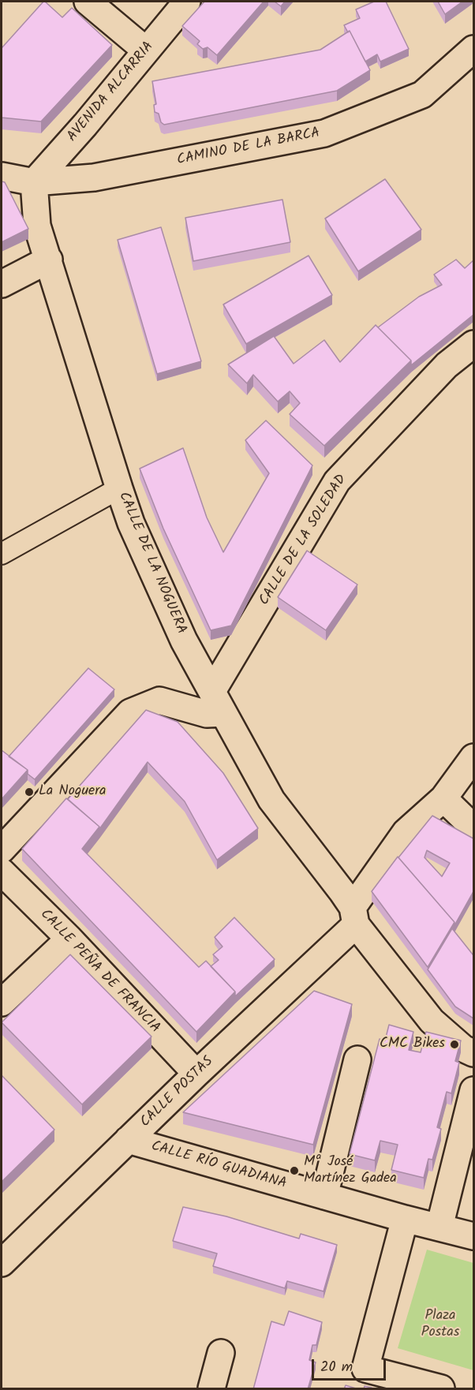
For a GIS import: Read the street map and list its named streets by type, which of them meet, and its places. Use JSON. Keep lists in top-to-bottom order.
{
  "streets": {
    "street": [
      "AVENIDA ALCARRIA",
      "CAMINO DE LA BARCA",
      "CALLE DE LA SOLEDAD",
      "CALLE DE LA NOGUERA",
      "CALLE PEÑA DE FRANCIA",
      "CALLE POSTAS",
      "CALLE RÍO GUADIANA"
    ]
  },
  "crossings": [
    ["AVENIDA ALCARRIA", "CAMINO DE LA BARCA"],
    ["AVENIDA ALCARRIA", "CALLE DE LA NOGUERA"],
    ["CAMINO DE LA BARCA", "CALLE DE LA NOGUERA"],
    ["CALLE DE LA SOLEDAD", "CALLE DE LA NOGUERA"],
    ["CALLE DE LA NOGUERA", "CALLE POSTAS"],
    ["CALLE PEÑA DE FRANCIA", "CALLE POSTAS"],
    ["CALLE POSTAS", "CALLE RÍO GUADIANA"]
  ],
  "parks": ["Plaza Postas"],
  "places": ["La Noguera", "CMC Bikes", "Mª José Martínez Gadea"],
  "scale_bar": "20 m"
}
